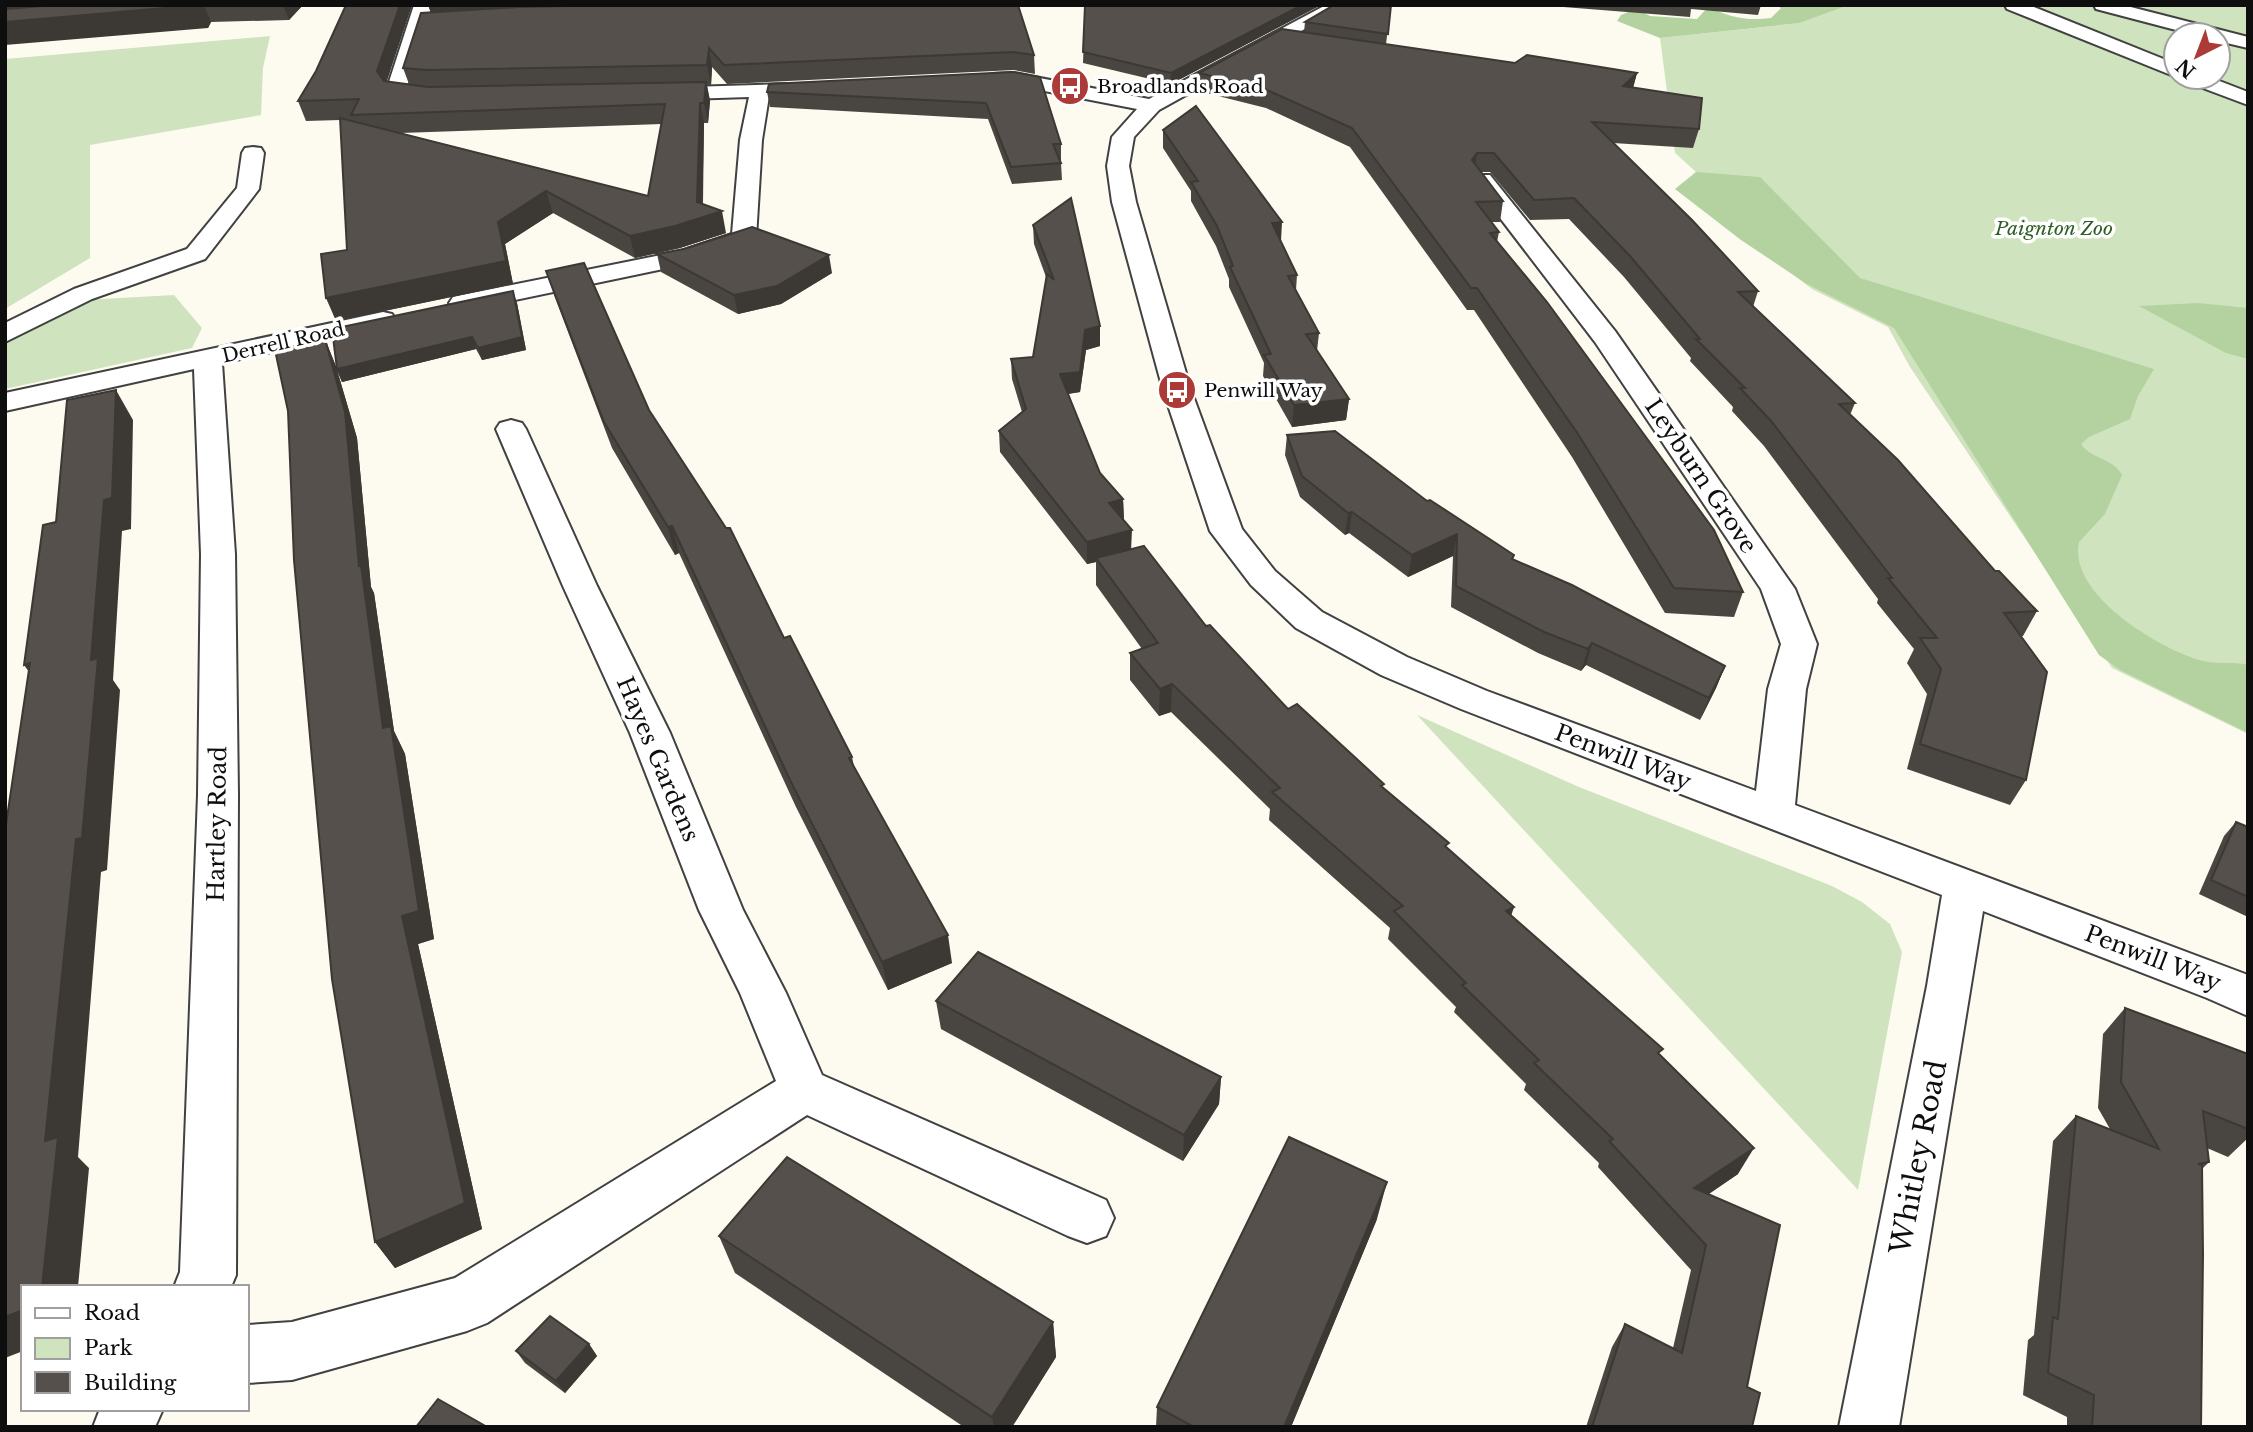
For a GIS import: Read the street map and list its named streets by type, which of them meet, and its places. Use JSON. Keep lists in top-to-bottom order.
{
  "streets": {
    "street": [
      "Derrell Road",
      "Leyburn Grove",
      "Penwill Way",
      "Hayes Gardens",
      "Hartley Road",
      "Whitley Road"
    ]
  },
  "crossings": [
    ["Derrell Road", "Hartley Road"],
    ["Leyburn Grove", "Penwill Way"],
    ["Penwill Way", "Whitley Road"]
  ],
  "parks": ["Paignton Zoo"],
  "places": {
    "bus stop": ["Broadlands Road", "Penwill Way"]
  },
  "legend": ["Road", "Park", "Building"],
  "north": "bottom left"
}
